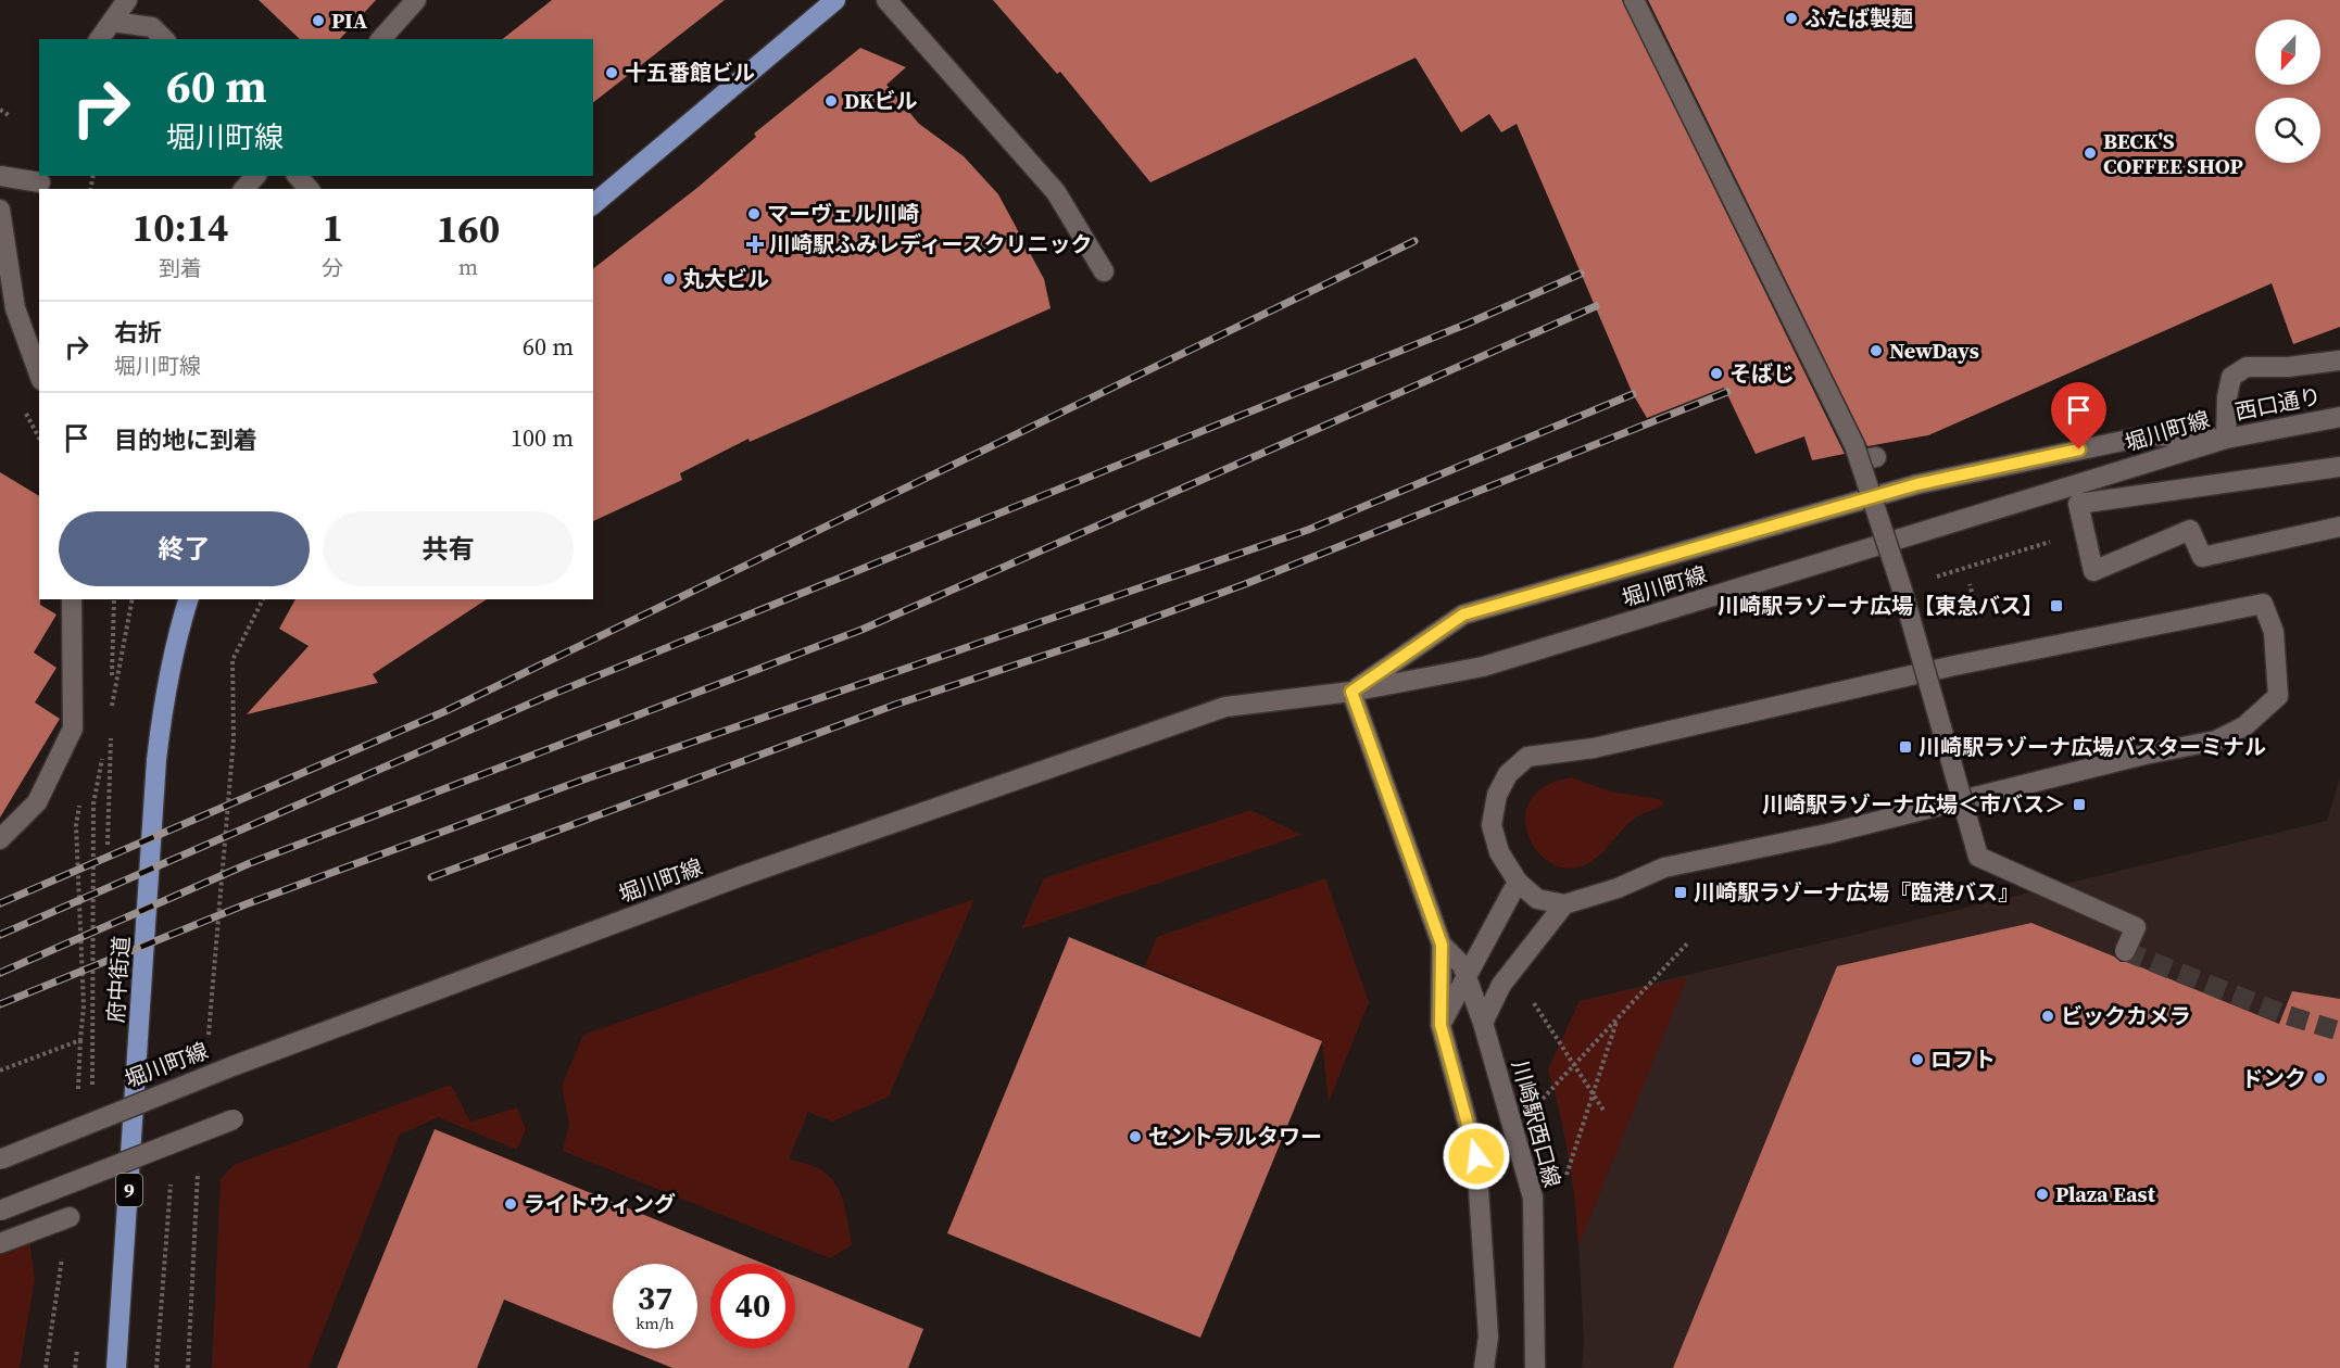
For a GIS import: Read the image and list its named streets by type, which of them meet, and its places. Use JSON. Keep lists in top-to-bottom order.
{
  "streets": {
    "main road": ["府中街道", "9"],
    "street": ["西口通り", "堀川町線", "川崎駅西口線"]
  },
  "crossings": [
    ["西口通り", "堀川町線"],
    ["堀川町線", "川崎駅西口線"]
  ],
  "places": {
    "other": [
      "ふたば製麺",
      "PIA",
      "十五番館ビル",
      "DKビル",
      "BECK'S COFFEE SHOP",
      "マーヴェル川崎",
      "丸大ビル",
      "NewDays",
      "そばじ",
      "ビックカメラ",
      "ロフト",
      "ドンク",
      "セントラルタワー",
      "Plaza East",
      "ライトウィング"
    ],
    "health": ["川崎駅ふみレディースクリニック"],
    "transit": [
      "川崎駅ラゾーナ広場【東急バス】",
      "川崎駅ラゾーナ広場バスターミナル",
      "川崎駅ラゾーナ広場＜市バス＞",
      "川崎駅ラゾーナ広場『臨港バス』"
    ]
  },
  "north": "bottom",
  "page": {
    "turn": ["60 m", "堀川町線"],
    "eta": [
      "10:14",
      "到着",
      "1",
      "分",
      "160",
      "m"
    ],
    "list": [
      {
        "name": "右折",
        "note": "堀川町線",
        "value": "60 m"
      },
      {
        "name": "目的地に到着",
        "value": "100 m"
      }
    ],
    "buttons": ["終了", "共有"],
    "speed": "37 km/h",
    "limit": "40"
  }
}
